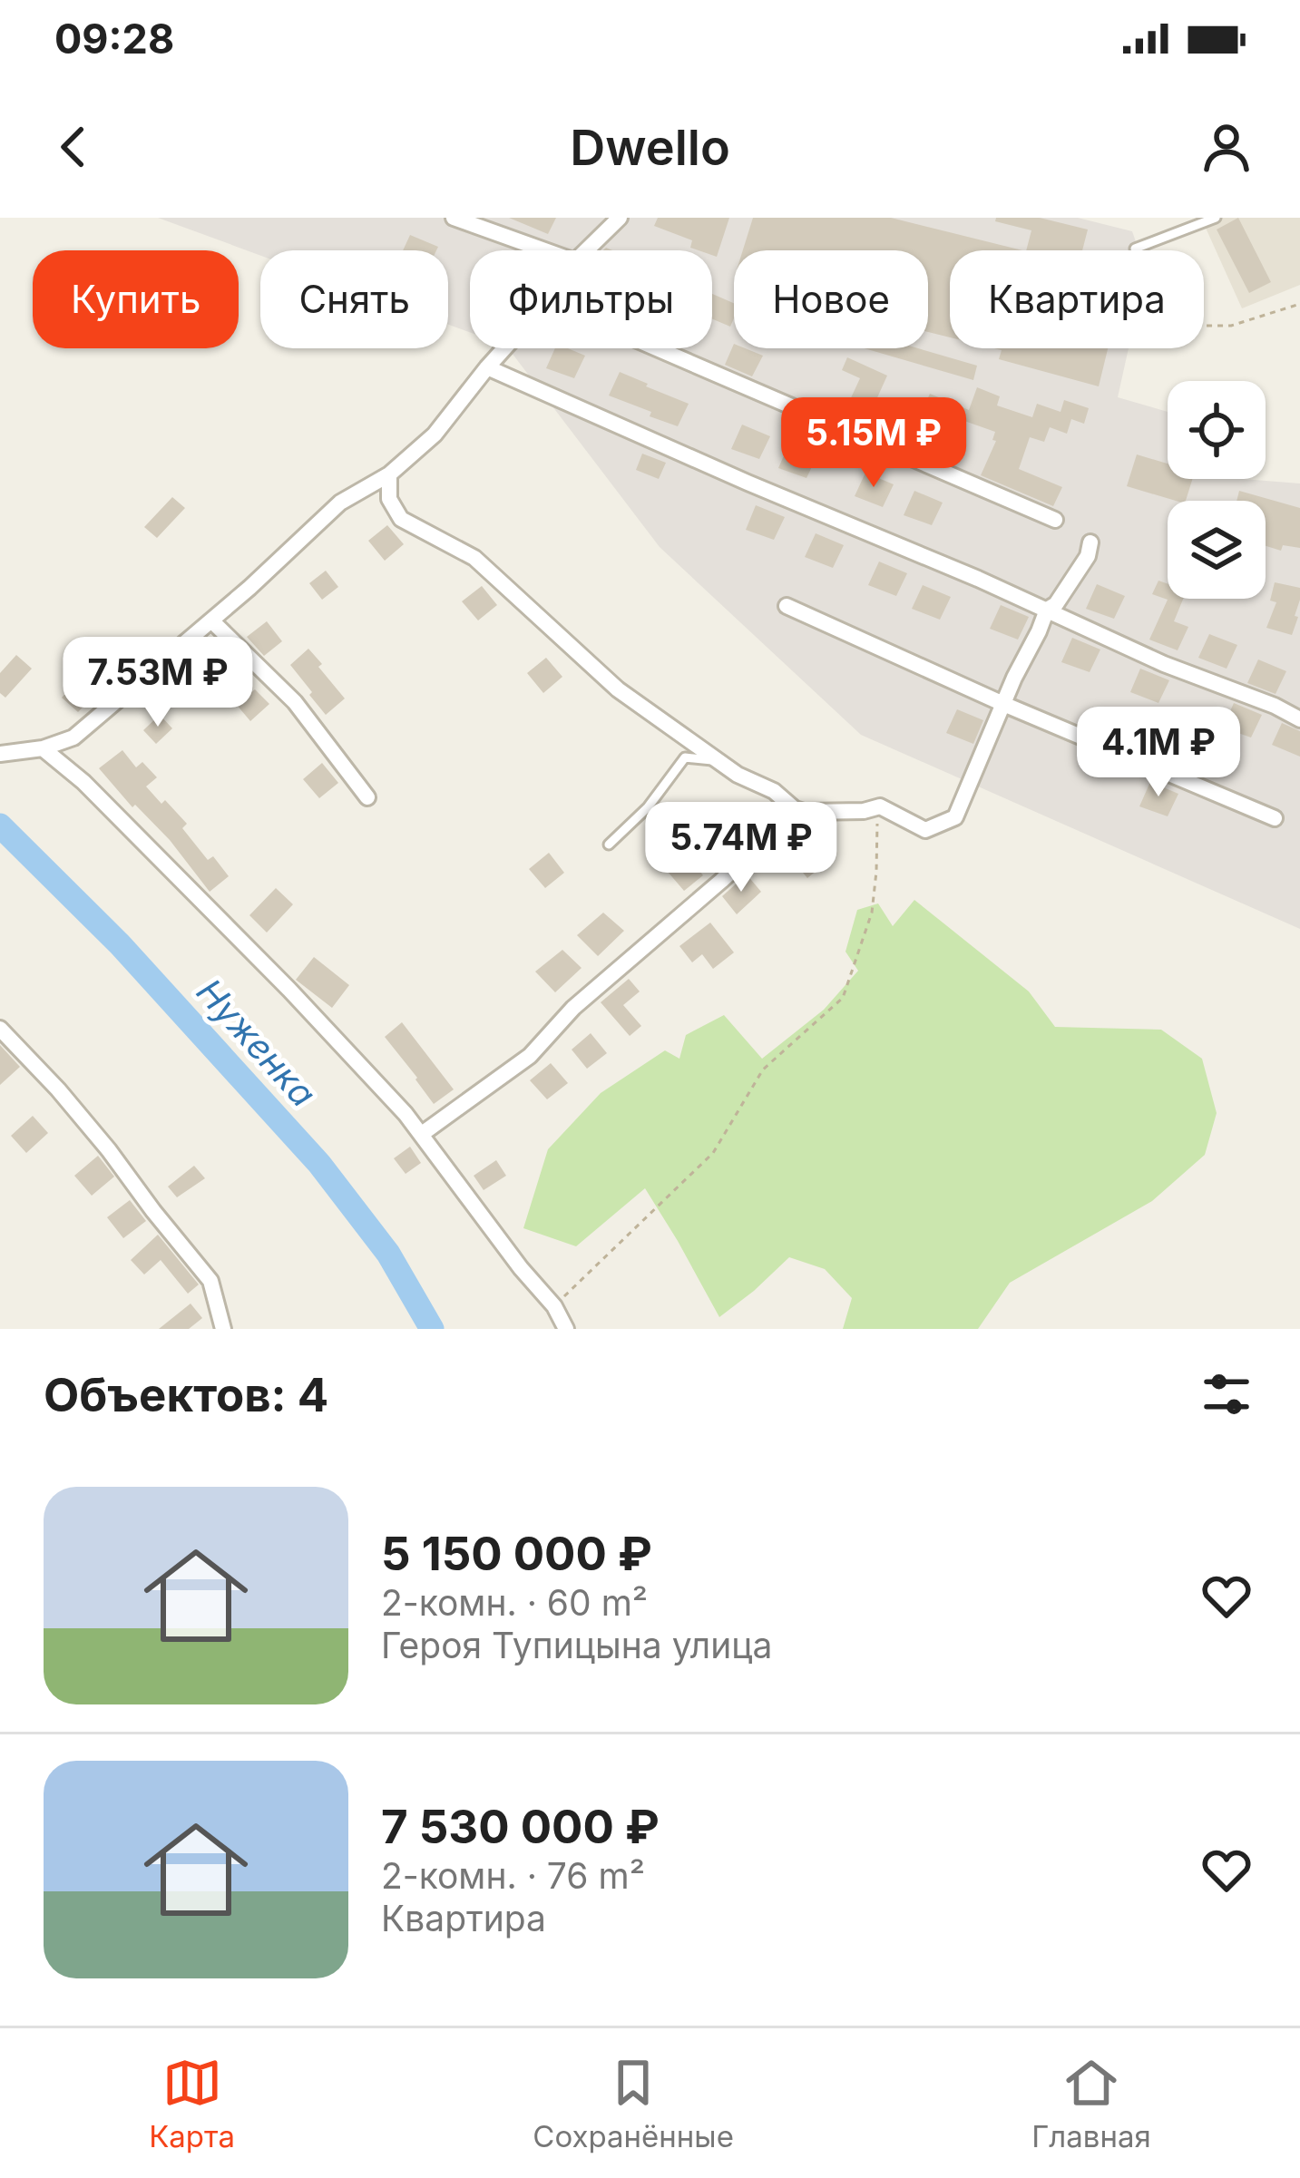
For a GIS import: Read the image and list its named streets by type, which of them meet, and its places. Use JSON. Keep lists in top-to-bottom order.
{
  "water": ["Нуженка"],
  "page": {
    "status": "09:28",
    "header": "Dwello",
    "chip": [
      "Купить",
      "Снять",
      "Фильтры",
      "Новое",
      "Квартира"
    ],
    "price": [
      "5.15M ₽",
      "7.53M ₽",
      "4.1M ₽",
      "5.74M ₽"
    ],
    "heading": "Объектов: 4",
    "list": [
      {
        "name": "5 150 000 ₽",
        "note": "2-комн. · 60 m² · Героя Тупицына улица"
      },
      {
        "name": "7 530 000 ₽",
        "note": "2-комн. · 76 m² · Квартира"
      }
    ],
    "tabs": ["Карта", "Сохранённые", "Главная"]
  }
}
